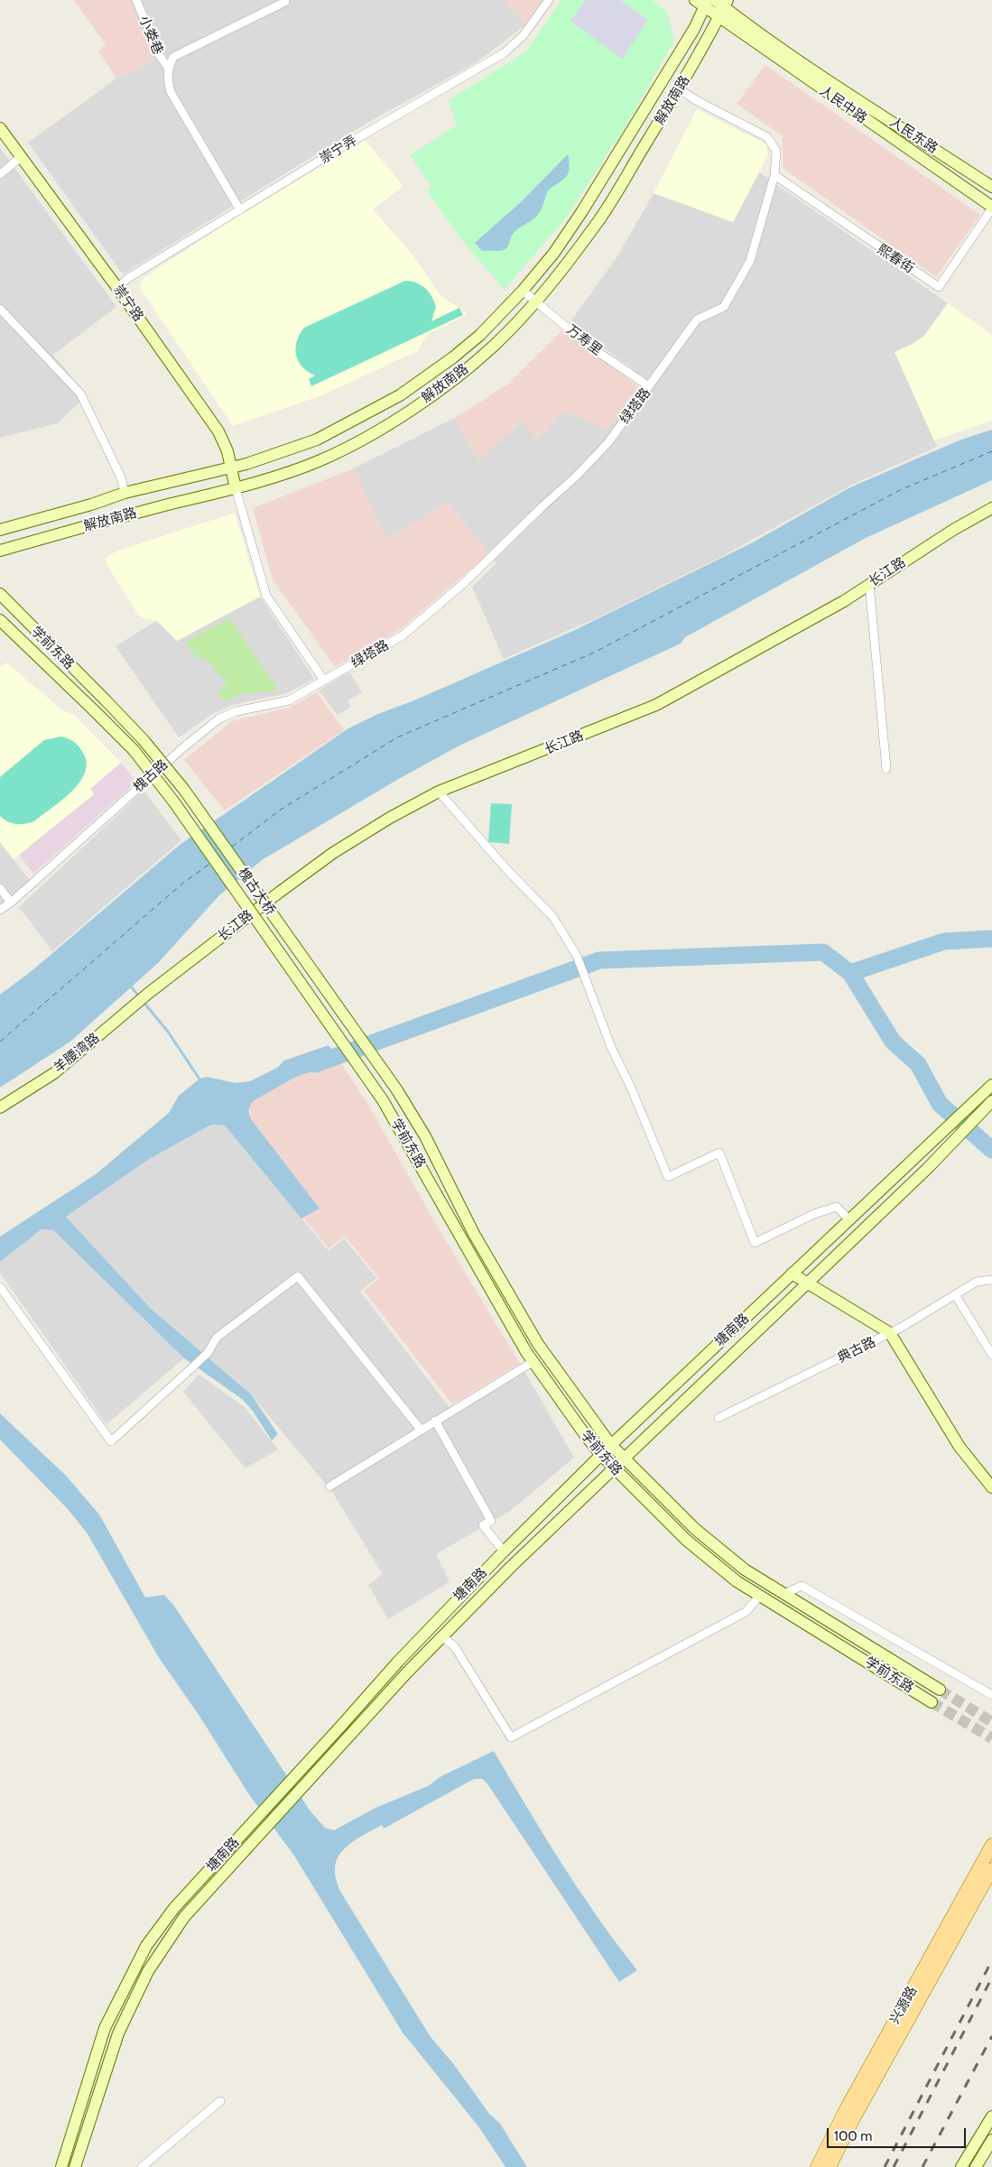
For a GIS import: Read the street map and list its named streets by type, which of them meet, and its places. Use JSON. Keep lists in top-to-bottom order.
{
  "streets": {
    "main road": [
      "解放南路",
      "人民中路",
      "人民东路",
      "崇宁路",
      "长江路",
      "学前东路",
      "槐古大桥",
      "羊腰湾路",
      "塘南路",
      "兴源路"
    ],
    "street": [
      "小娄巷",
      "崇宁弄",
      "熙春街",
      "万寿里",
      "绿塔路",
      "槐古路",
      "典古路"
    ]
  },
  "crossings": [
    ["解放南路", "人民中路"],
    ["解放南路", "人民东路"],
    ["解放南路", "崇宁路"],
    ["解放南路", "万寿里"],
    ["解放南路", "绿塔路"],
    ["人民中路", "人民东路"],
    ["人民中路", "熙春街"],
    ["崇宁弄", "崇宁路"],
    ["熙春街", "绿塔路"],
    ["万寿里", "绿塔路"],
    ["绿塔路", "槐古路"],
    ["长江路", "羊腰湾路"],
    ["学前东路", "槐古大桥"],
    ["学前东路", "塘南路"]
  ],
  "scale_bar": "100 m"
}
